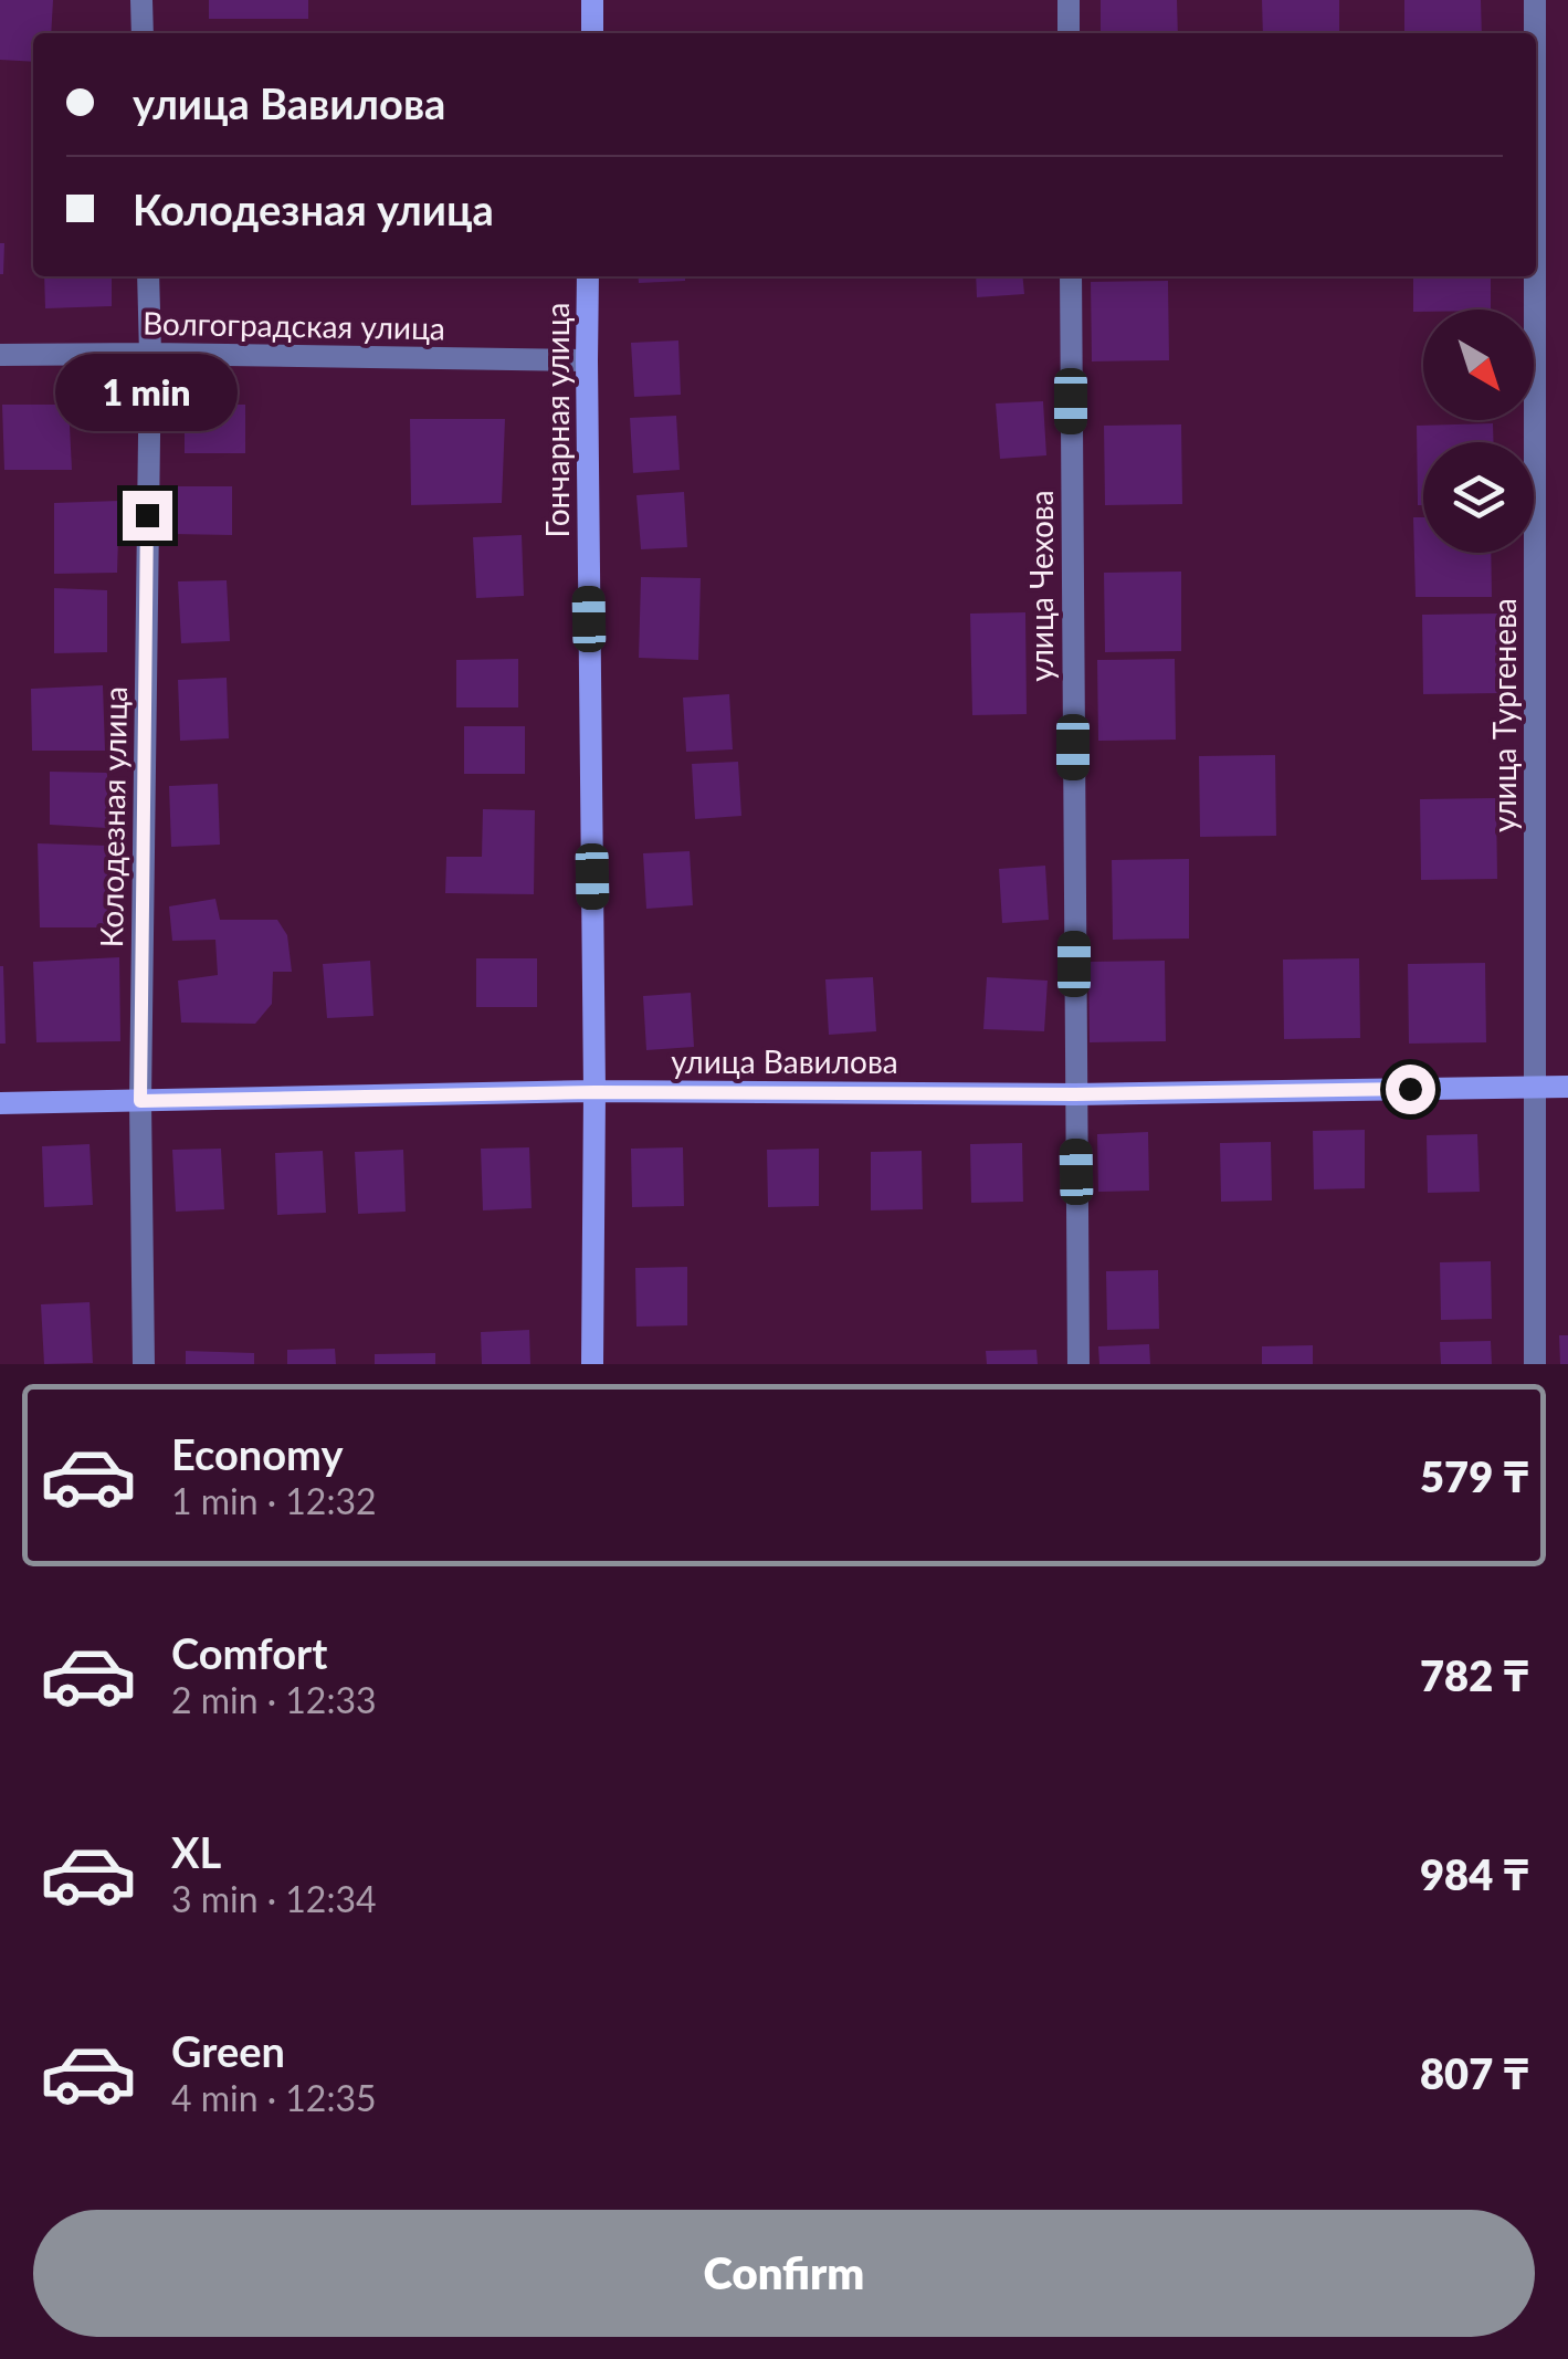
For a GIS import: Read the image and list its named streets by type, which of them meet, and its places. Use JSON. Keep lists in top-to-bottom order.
{
  "streets": {
    "street": [
      "Волгоградская улица",
      "Гончарная улица",
      "улица Чехова",
      "улица Тургенева",
      "Колодезная улица",
      "улица Вавилова"
    ]
  },
  "crossings": [
    ["Волгоградская улица", "Гончарная улица"],
    ["Волгоградская улица", "Колодезная улица"],
    ["Гончарная улица", "улица Вавилова"],
    ["улица Чехова", "улица Вавилова"],
    ["улица Тургенева", "улица Вавилова"],
    ["Колодезная улица", "улица Вавилова"]
  ],
  "north": "bottom right",
  "page": {
    "banner": ["улица Вавилова", "Колодезная улица"],
    "bubble": "1 min",
    "list": [
      {
        "name": "Economy",
        "note": "1 min · 12:32",
        "value": "579 ₸"
      },
      {
        "name": "Comfort",
        "note": "2 min · 12:33",
        "value": "782 ₸"
      },
      {
        "name": "XL",
        "note": "3 min · 12:34",
        "value": "984 ₸"
      },
      {
        "name": "Green",
        "note": "4 min · 12:35",
        "value": "807 ₸"
      }
    ],
    "buttons": "Confirm"
  }
}
